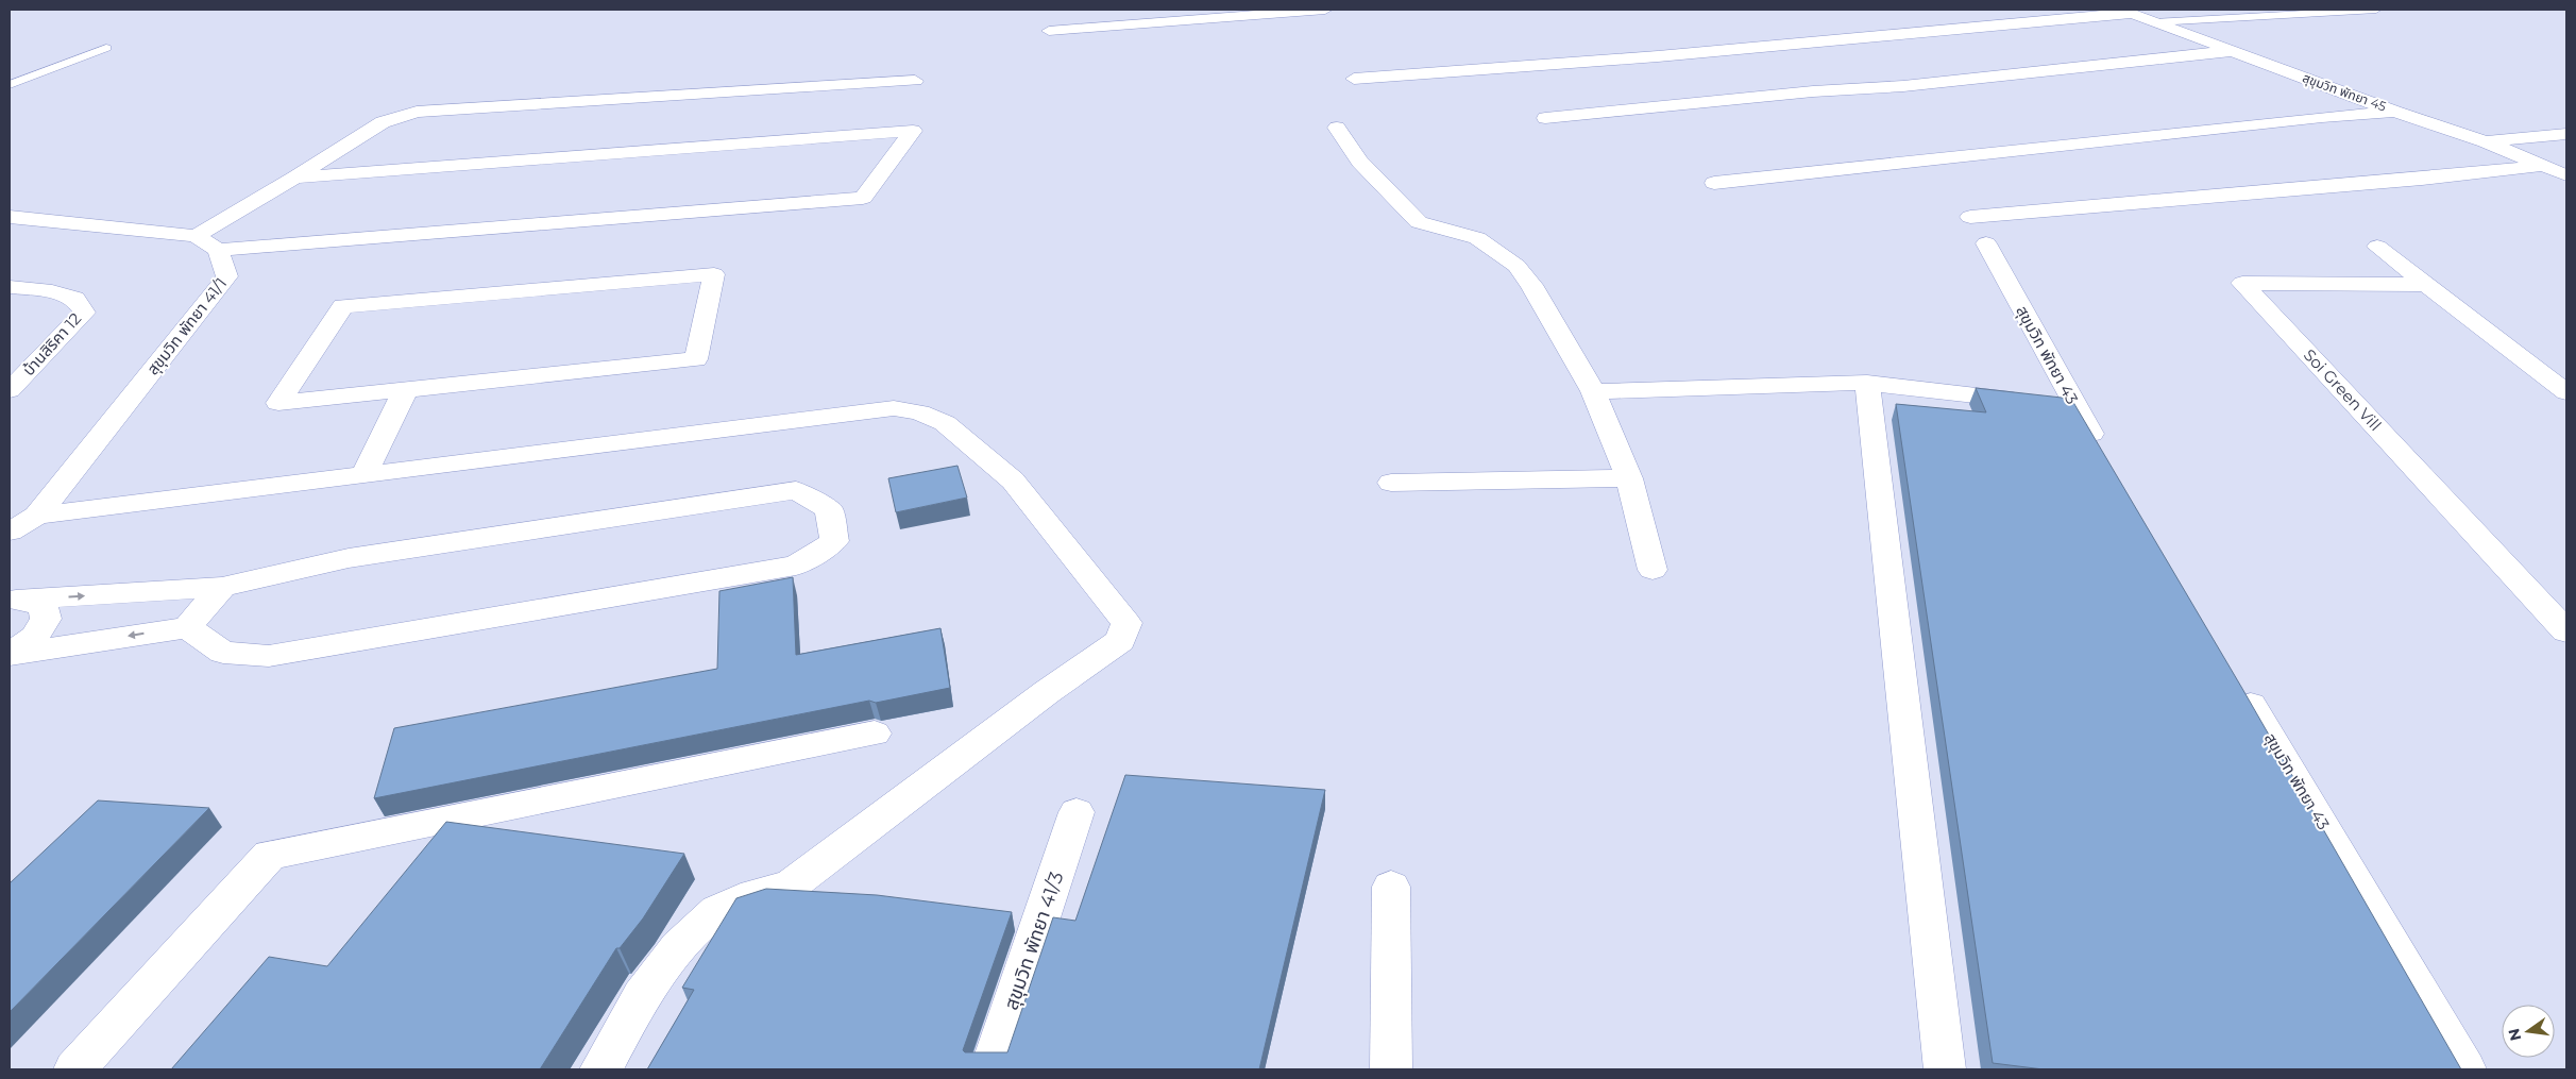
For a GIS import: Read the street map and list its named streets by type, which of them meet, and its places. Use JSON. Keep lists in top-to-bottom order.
{
  "streets": {
    "street": [
      "สุขุมวิท พัทยา 45",
      "สุขุมวิท พัทยา 41/1",
      "บ้านสิริคา 12",
      "สุขุมวิท พัทยา 43",
      "Soi Green Vill",
      "สุขุมวิท พัทยา 41/3"
    ]
  },
  "crossings": [
    ["สุขุมวิท พัทยา 45", "สุขุมวิท พัทยา 43"]
  ],
  "north": "left"
}
